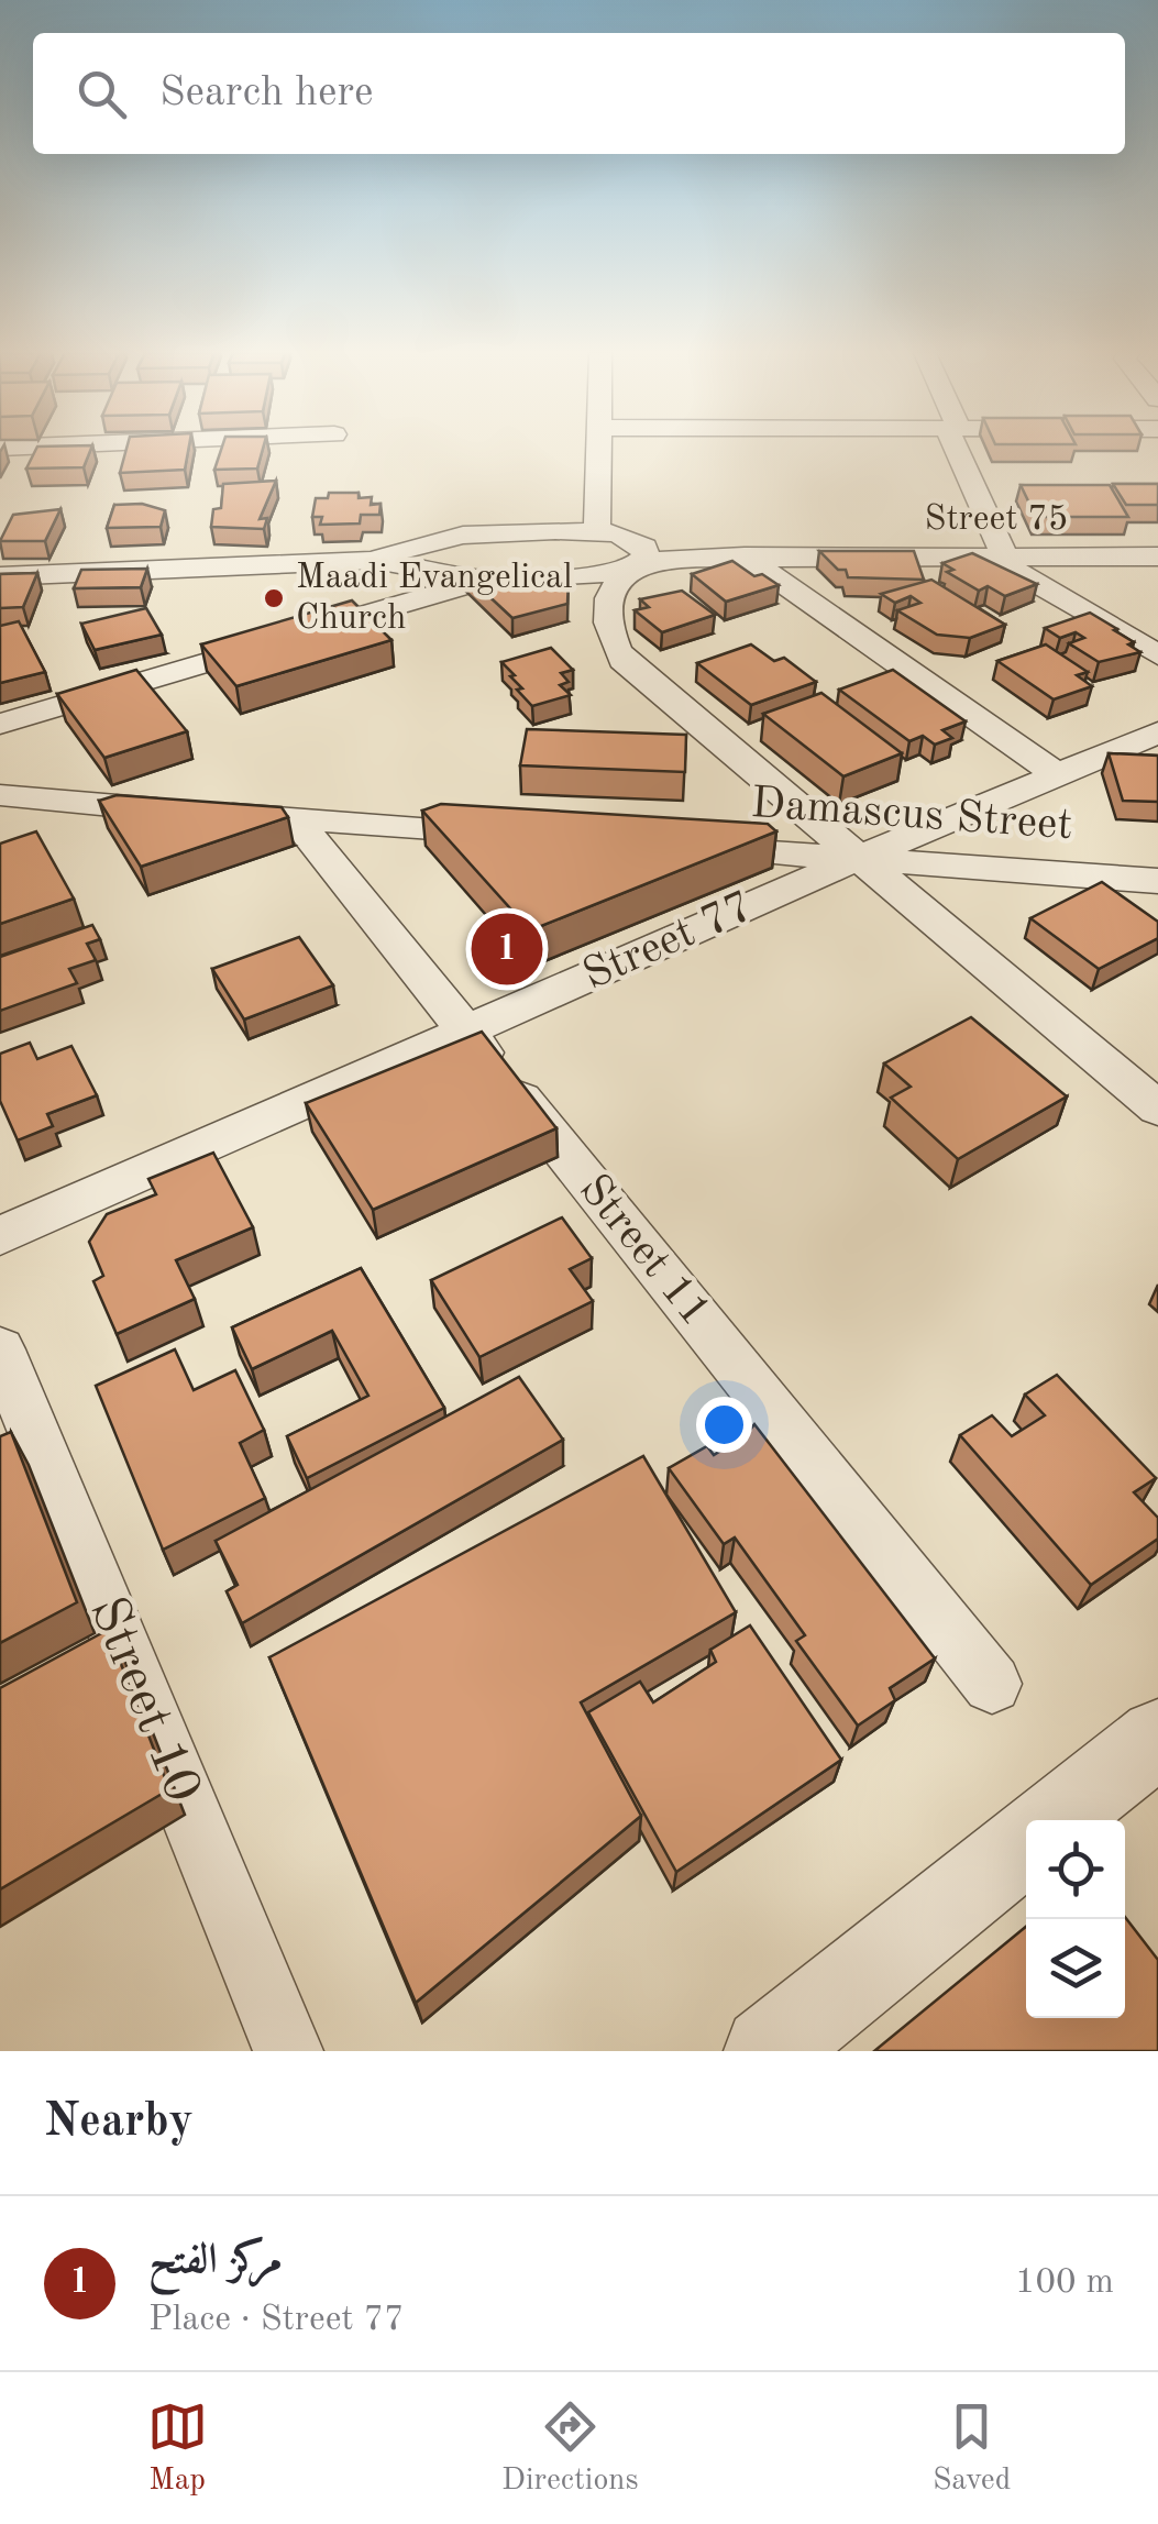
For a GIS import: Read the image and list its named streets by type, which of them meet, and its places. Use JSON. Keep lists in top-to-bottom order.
{
  "streets": {
    "street": [
      "Street 75",
      "Damascus Street",
      "Street 77",
      "Street 11",
      "Street 10"
    ]
  },
  "crossings": [
    ["Damascus Street", "Street 77"],
    ["Street 77", "Street 11"]
  ],
  "places": ["Maadi Evangelical Church"],
  "page": {
    "search": "Search here",
    "pins": "1",
    "heading": "Nearby",
    "list": [
      {
        "mark": "1",
        "name": "مركز الفتح",
        "note": "Place · Street 77",
        "value": "100 m"
      }
    ],
    "nav": ["Map", "Directions", "Saved"]
  }
}
